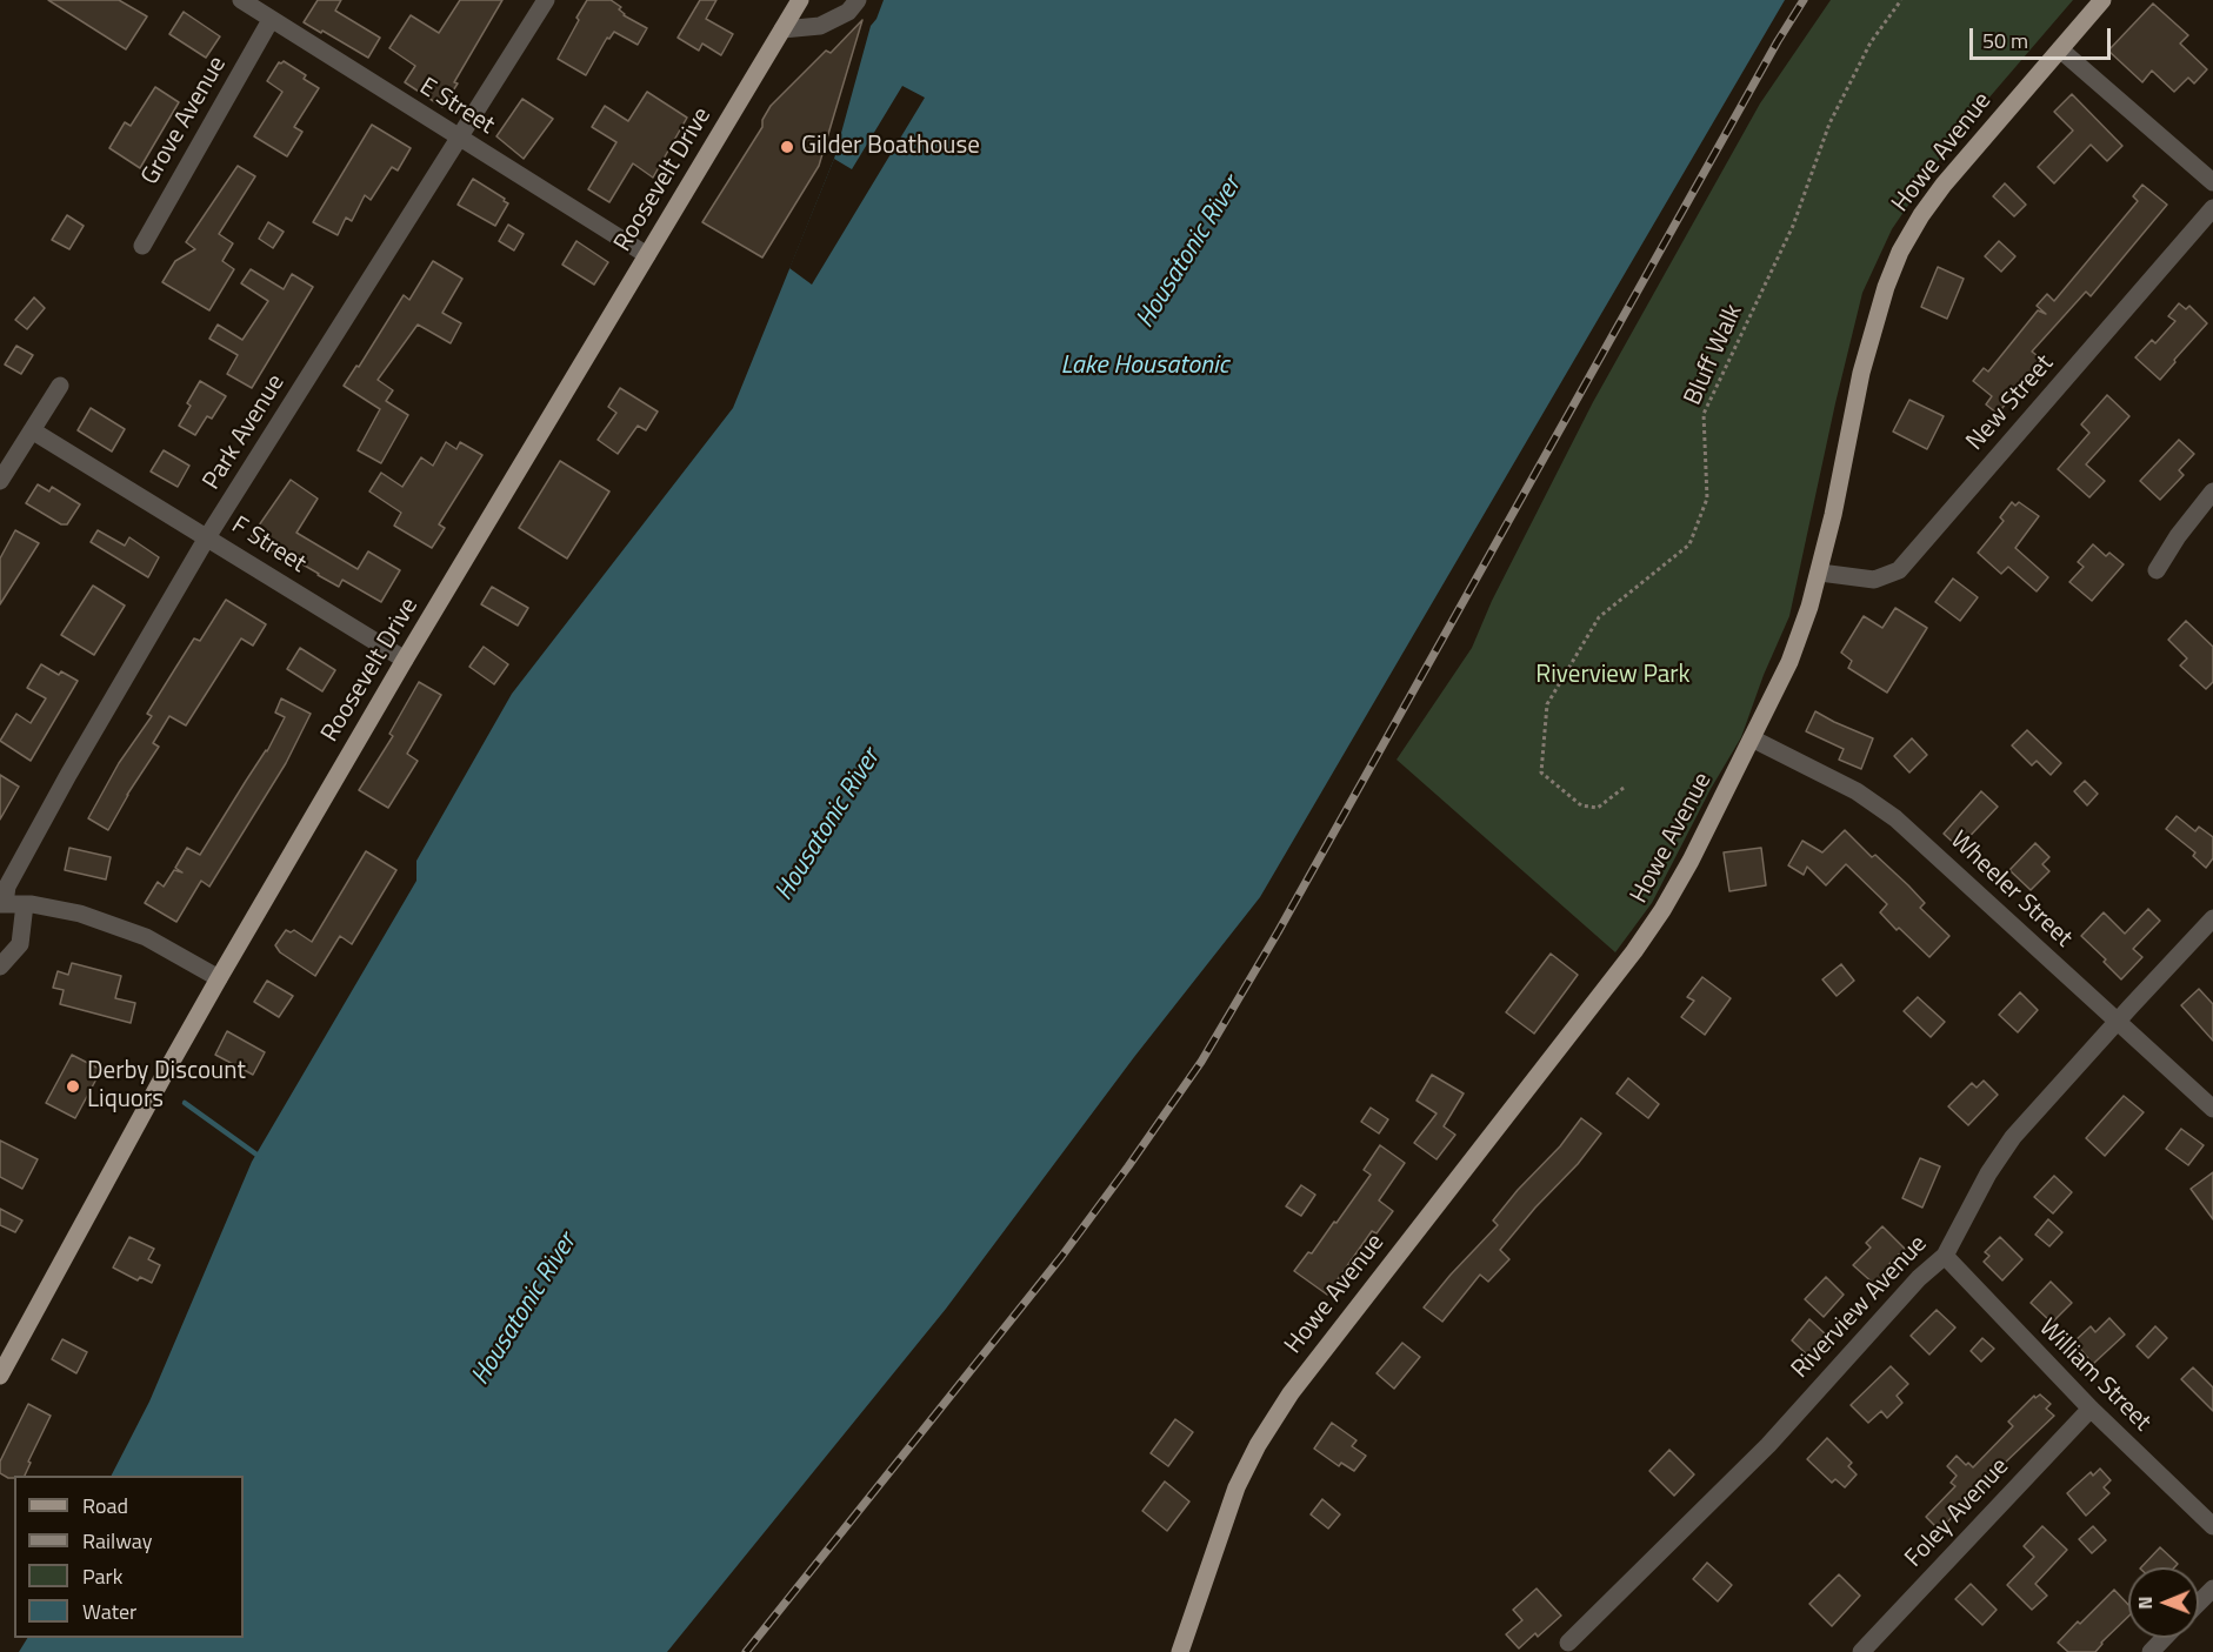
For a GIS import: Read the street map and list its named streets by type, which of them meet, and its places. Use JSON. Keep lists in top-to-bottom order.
{
  "streets": {
    "main road": ["Howe Avenue", "Roosevelt Drive"],
    "street": [
      "E Street",
      "Grove Avenue",
      "New Street",
      "Park Avenue",
      "F Street",
      "Wheeler Street",
      "Riverview Avenue",
      "William Street",
      "Foley Avenue"
    ],
    "path": ["Bluff Walk"]
  },
  "crossings": [
    ["E Street", "Grove Avenue"],
    ["E Street", "Roosevelt Drive"],
    ["E Street", "Park Avenue"],
    ["Howe Avenue", "New Street"],
    ["Howe Avenue", "Wheeler Street"],
    ["Roosevelt Drive", "F Street"],
    ["Park Avenue", "F Street"],
    ["Wheeler Street", "Riverview Avenue"],
    ["Riverview Avenue", "William Street"],
    ["William Street", "Foley Avenue"]
  ],
  "water": ["Housatonic River", "Lake Housatonic"],
  "parks": ["Riverview Park"],
  "places": ["Gilder Boathouse", "Derby Discount Liquors"],
  "legend": [
    "Road",
    "Railway",
    "Park",
    "Water"
  ],
  "scale_bar": "50 m",
  "north": "left"
}
